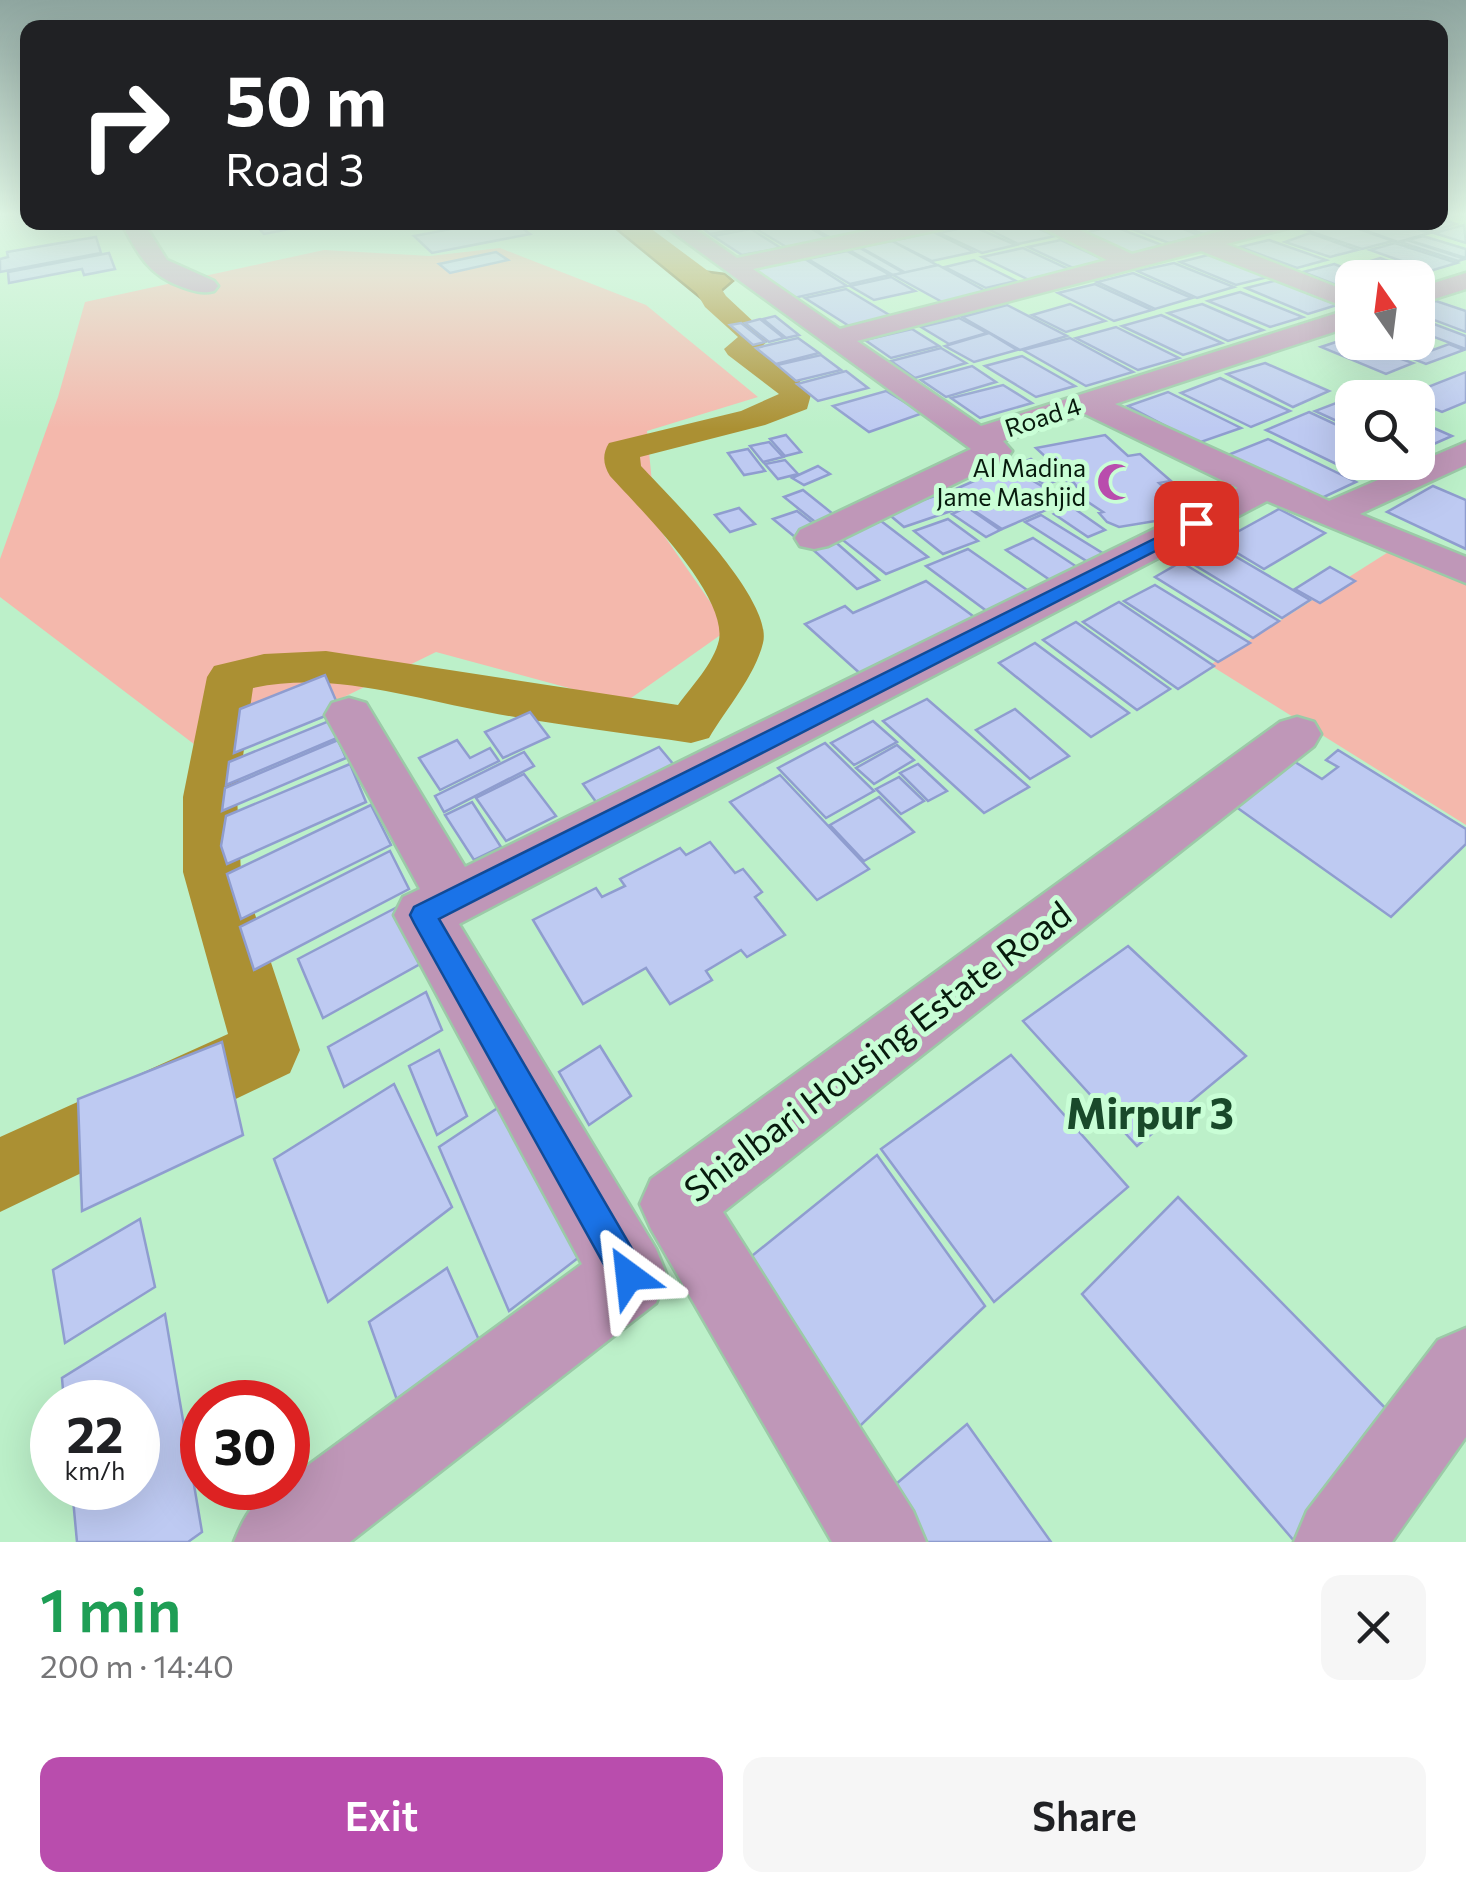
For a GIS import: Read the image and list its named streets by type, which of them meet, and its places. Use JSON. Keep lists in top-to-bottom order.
{
  "streets": {
    "street": ["Road 4", "Shialbari Housing Estate Road"]
  },
  "districts": ["Mirpur 3"],
  "places": {
    "mosque": ["Al Madina Jame Mashjid"]
  },
  "north": "top",
  "page": {
    "turn": ["50 m", "Road 3"],
    "speed": "22 km/h",
    "limit": "30",
    "heading": ["1 min", "200 m · 14:40"],
    "buttons": ["Exit", "Share"]
  }
}
